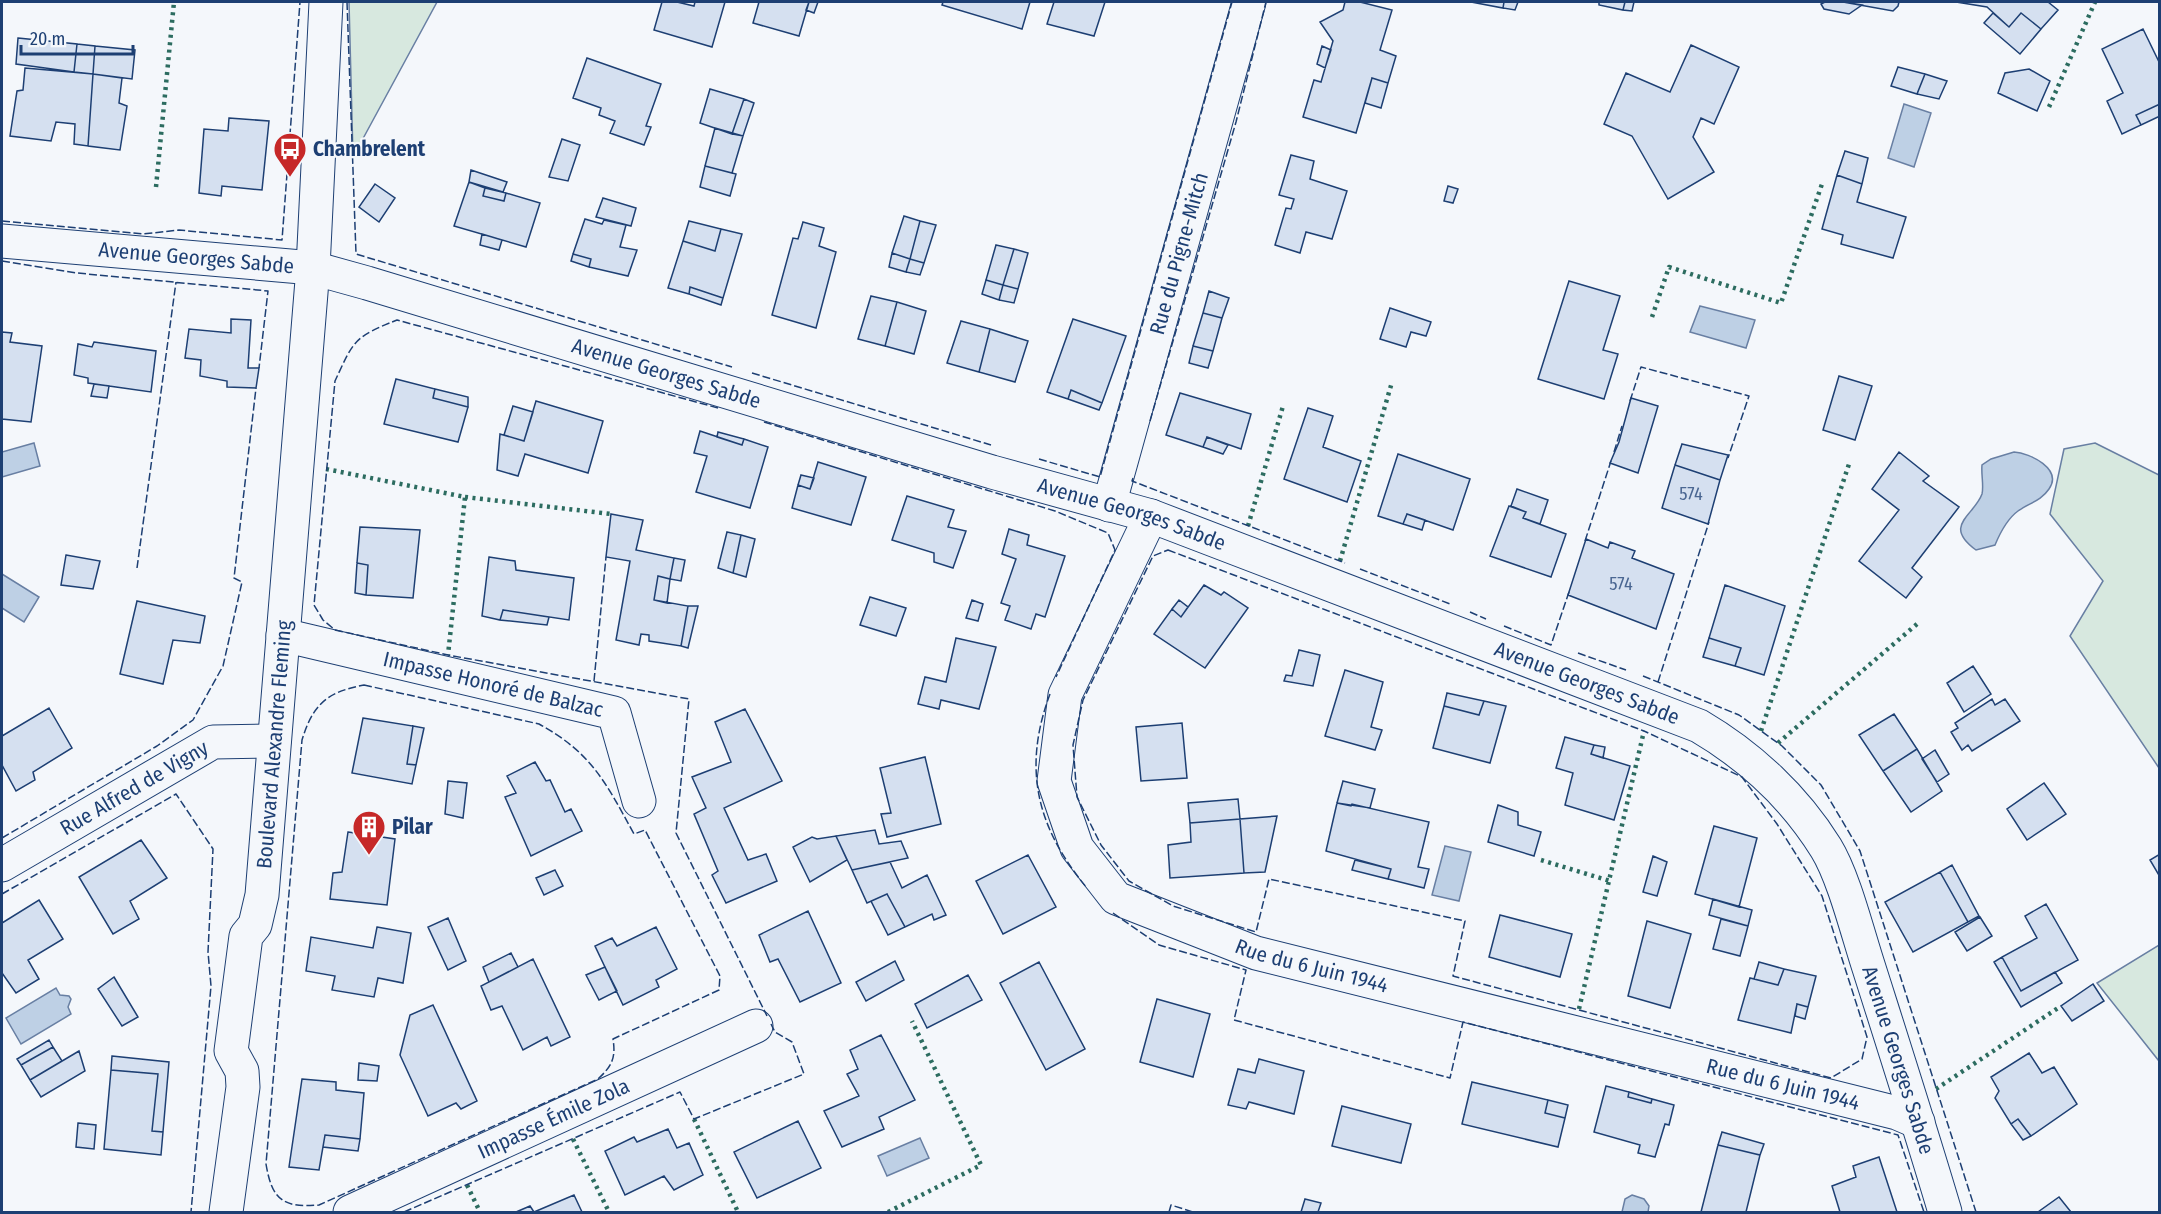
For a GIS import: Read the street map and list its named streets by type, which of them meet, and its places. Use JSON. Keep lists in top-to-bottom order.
{
  "streets": {
    "street": [
      "Rue du Pigne-Mitch",
      "Avenue Georges Sabde",
      "Impasse Honoré de Balzac",
      "Boulevard Alexandre Fleming",
      "Rue Alfred de Vigny",
      "Rue du 6 Juin 1944",
      "Impasse Émile Zola"
    ]
  },
  "crossings": [
    ["Rue du Pigne-Mitch", "Avenue Georges Sabde"],
    ["Avenue Georges Sabde", "Boulevard Alexandre Fleming"],
    ["Avenue Georges Sabde", "Rue du 6 Juin 1944"],
    ["Impasse Honoré de Balzac", "Boulevard Alexandre Fleming"],
    ["Boulevard Alexandre Fleming", "Rue Alfred de Vigny"]
  ],
  "places": {
    "bus stop": ["Chambrelent"],
    "building": ["Pilar"]
  },
  "house_numbers": ["574", "574"],
  "scale_bar": "20 m"
}
